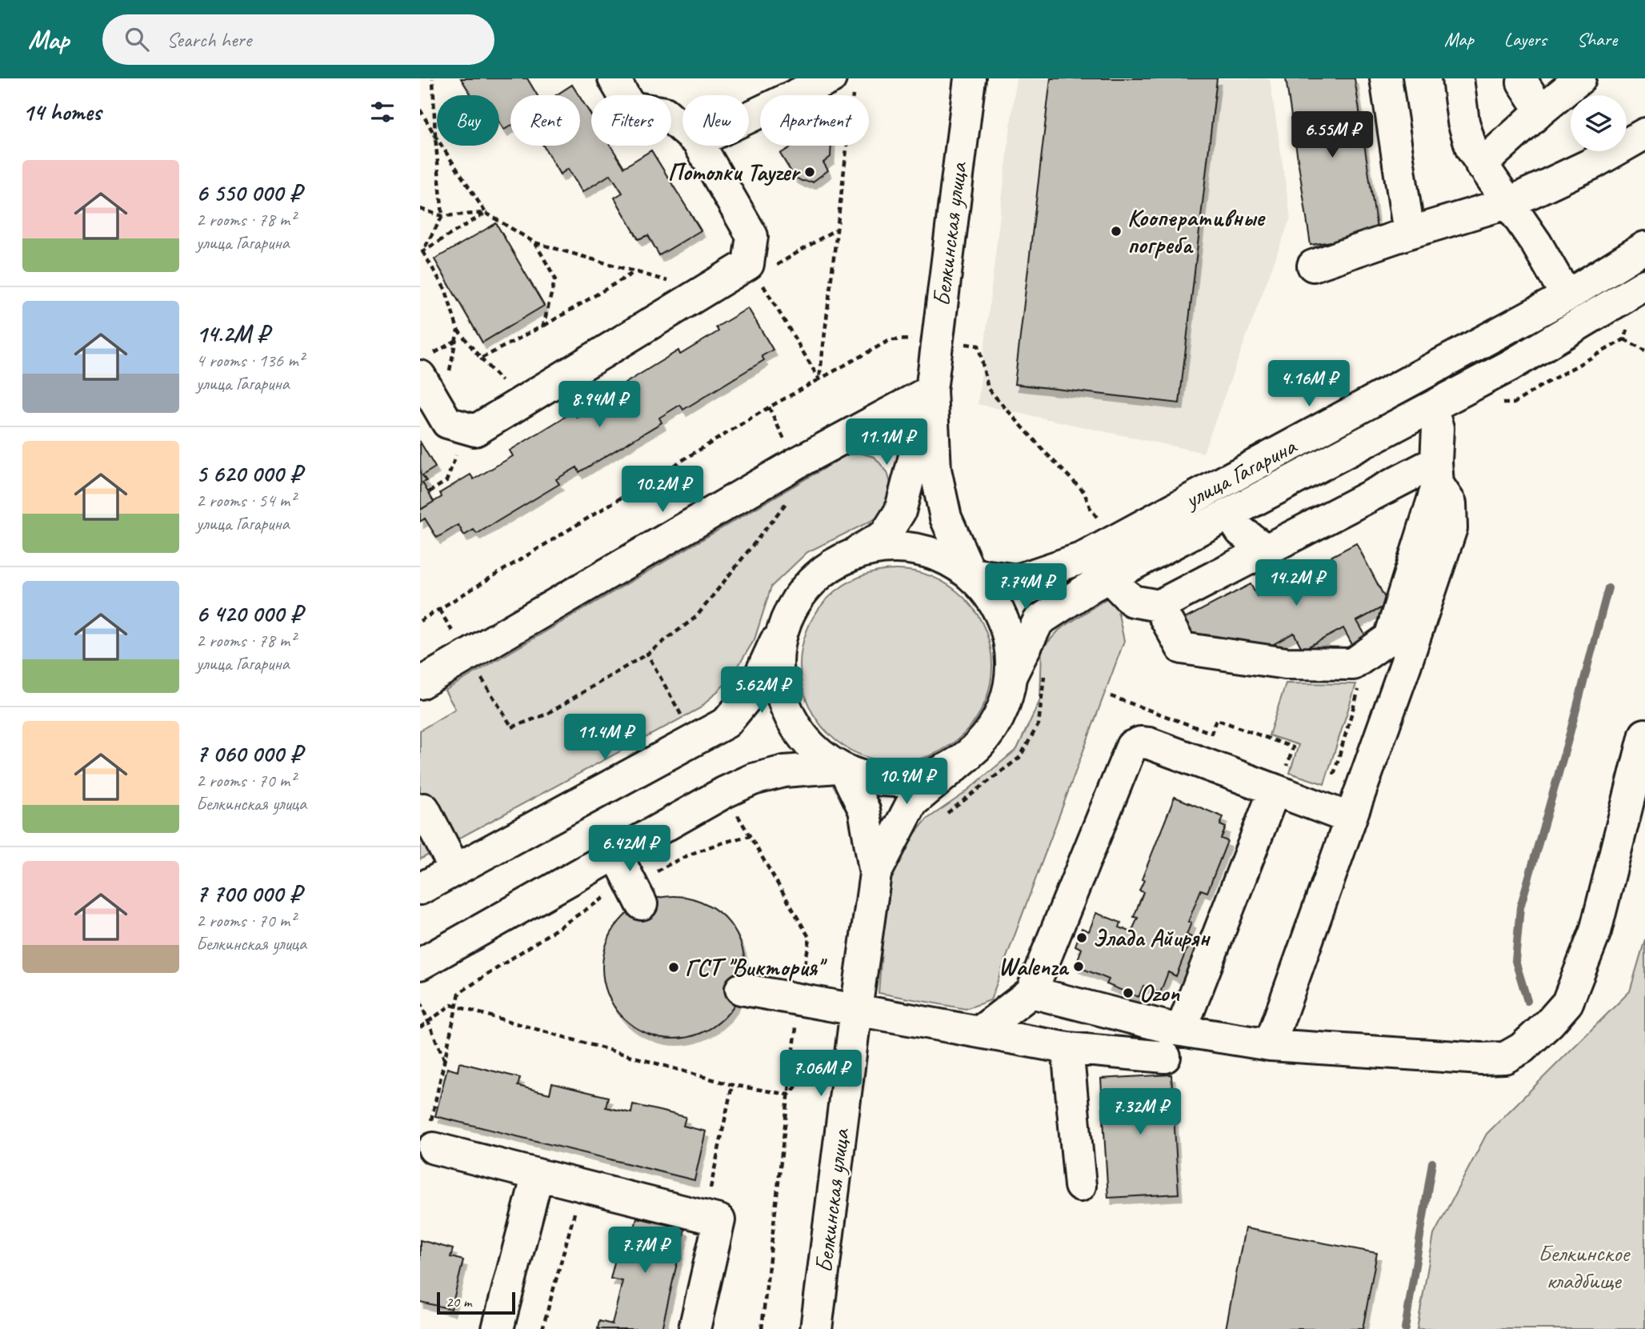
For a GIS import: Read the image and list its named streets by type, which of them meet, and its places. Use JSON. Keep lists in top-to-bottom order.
{
  "streets": {
    "street": ["Белкинская улица", "улица Гагарина"]
  },
  "crossings": [
    ["Белкинская улица", "улица Гагарина"]
  ],
  "parks": ["Белкинское кладбище"],
  "places": [
    "Потолки Tayzer",
    "Кооперативные погреба",
    "Элада Айирян",
    "Walenza",
    "ГСТ \"Виктория\"",
    "Ozon"
  ],
  "scale_bar": "20 m",
  "page": {
    "header": "Map",
    "search": "Search here",
    "nav": ["Map", "Layers", "Share"],
    "heading": "14 homes",
    "chip": [
      "Buy",
      "Rent",
      "Filters",
      "New",
      "Apartment"
    ],
    "price": [
      "6.55M ₽",
      "4.16M ₽",
      "8.94M ₽",
      "11.1M ₽",
      "10.2M ₽",
      "14.2M ₽",
      "7.74M ₽",
      "5.62M ₽",
      "11.4M ₽",
      "10.9M ₽",
      "6.42M ₽",
      "7.06M ₽",
      "7.32M ₽",
      "7.7M ₽"
    ],
    "list": [
      {
        "name": "6 550 000 ₽",
        "note": "2 rooms · 78 m² · улица Гагарина"
      },
      {
        "name": "14.2M ₽",
        "note": "4 rooms · 136 m² · улица Гагарина"
      },
      {
        "name": "5 620 000 ₽",
        "note": "2 rooms · 54 m² · улица Гагарина"
      },
      {
        "name": "6 420 000 ₽",
        "note": "2 rooms · 78 m² · улица Гагарина"
      },
      {
        "name": "7 060 000 ₽",
        "note": "2 rooms · 70 m² · Белкинская улица"
      },
      {
        "name": "7 700 000 ₽",
        "note": "2 rooms · 70 m² · Белкинская улица"
      }
    ],
    "scale": "20 m"
  }
}
